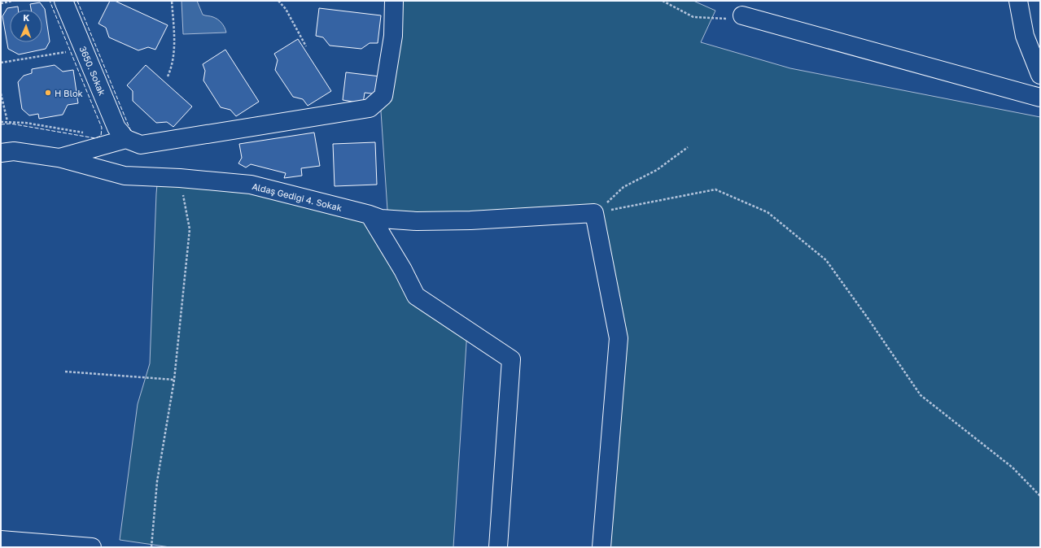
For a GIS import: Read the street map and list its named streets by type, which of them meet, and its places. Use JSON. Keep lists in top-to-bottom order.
{
  "streets": {
    "street": ["3650. Sokak", "Aldaş Gediği 4. Sokak"]
  },
  "places": ["H Blok"],
  "north": "top"
}
